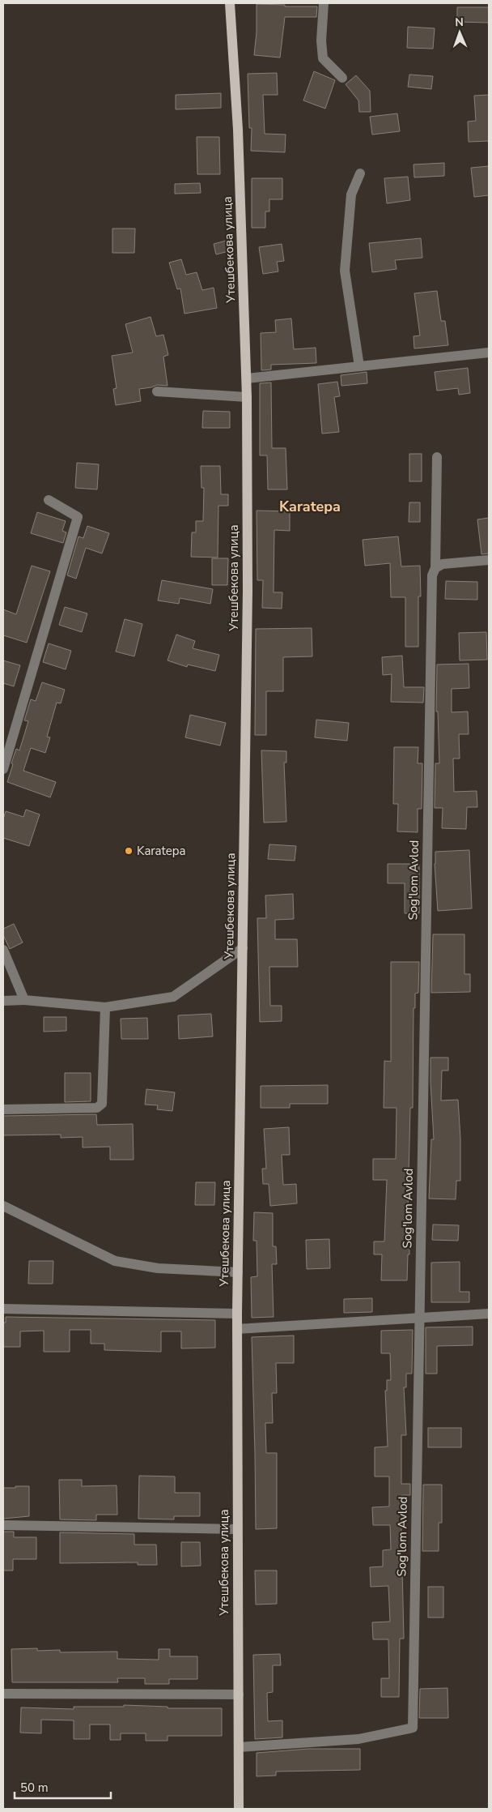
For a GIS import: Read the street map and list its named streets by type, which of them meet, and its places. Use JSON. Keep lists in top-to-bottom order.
{
  "streets": {
    "main road": ["Утешбекова улица"],
    "street": ["Sog'lom Avlod"]
  },
  "crossings": [
    ["Утешбекова улица", "Sog'lom Avlod"]
  ],
  "districts": ["Karatepa"],
  "places": ["Karatepa"],
  "scale_bar": "50 m",
  "north": "top"
}
